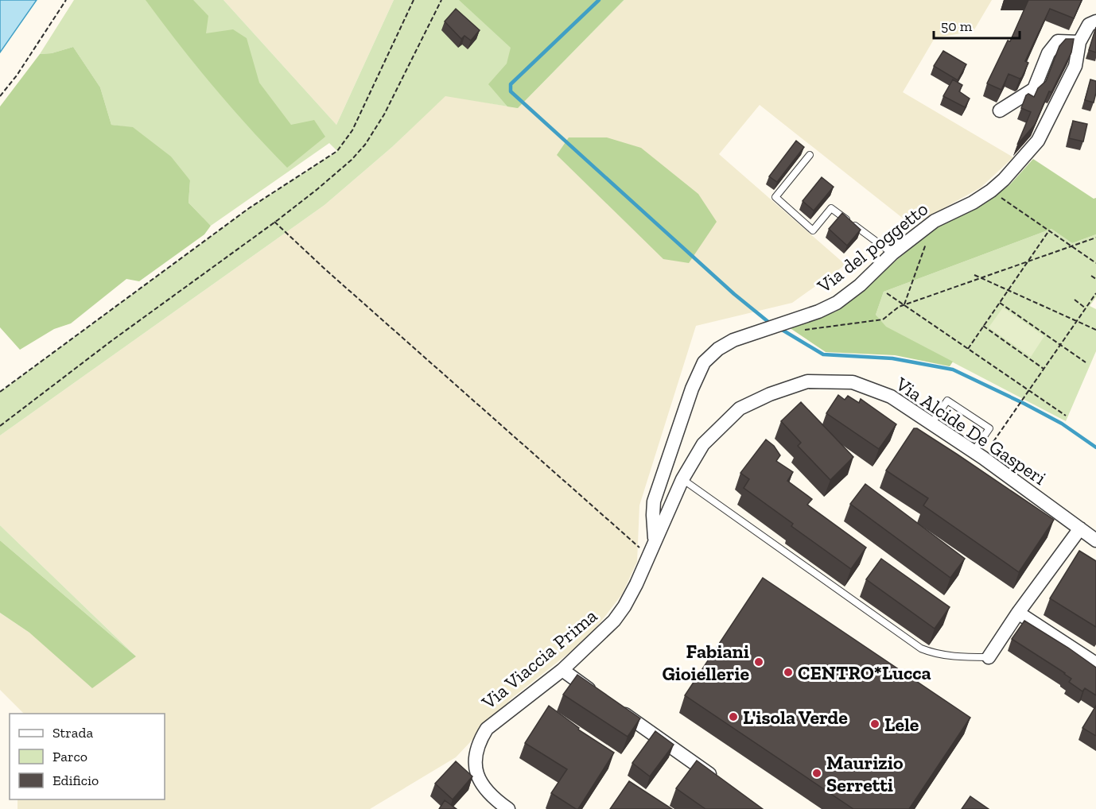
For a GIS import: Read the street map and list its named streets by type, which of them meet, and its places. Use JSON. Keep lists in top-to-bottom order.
{
  "streets": {
    "street": ["Via del poggetto", "Via Alcide De Gasperi", "Via Viaccia Prima"]
  },
  "crossings": [
    ["Via del poggetto", "Via Alcide De Gasperi"],
    ["Via del poggetto", "Via Viaccia Prima"],
    ["Via Alcide De Gasperi", "Via Viaccia Prima"]
  ],
  "places": [
    "Fabiani Gioiellerie",
    "CENTRO*Lucca",
    "L'isola Verde",
    "Lele",
    "Maurizio Serretti"
  ],
  "legend": ["Strada", "Parco", "Edificio"],
  "scale_bar": "50 m"
}
